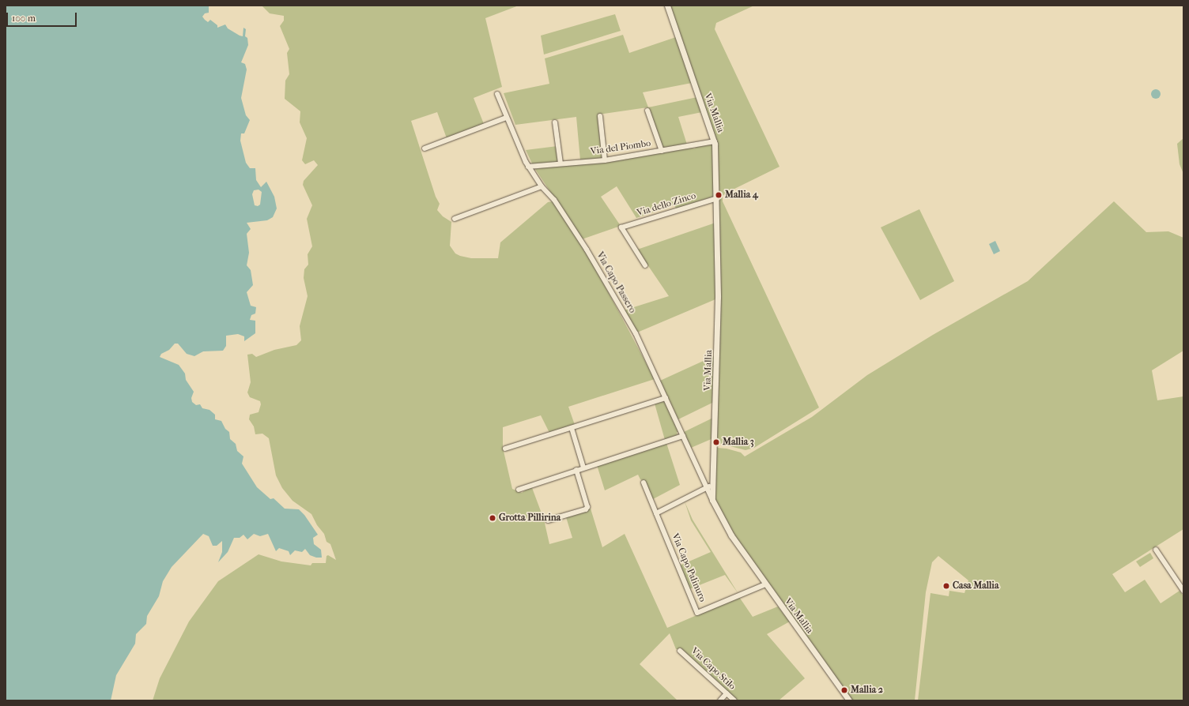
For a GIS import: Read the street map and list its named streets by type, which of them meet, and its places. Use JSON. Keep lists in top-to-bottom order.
{
  "streets": {
    "street": [
      "Via Mallia",
      "Via del Piombo",
      "Via dello Zinco",
      "Via Capo Passero",
      "Via Capo Palinuro",
      "Via Capo Stilo"
    ]
  },
  "crossings": [
    ["Via Mallia", "Via del Piombo"],
    ["Via Mallia", "Via dello Zinco"],
    ["Via Mallia", "Via Capo Passero"],
    ["Via Mallia", "Via Capo Palinuro"],
    ["Via del Piombo", "Via Capo Passero"]
  ],
  "places": [
    "Mallia 4",
    "Mallia 3",
    "Grotta Pillirina",
    "Casa Mallia",
    "Mallia 2"
  ],
  "scale_bar": "100 m"
}
